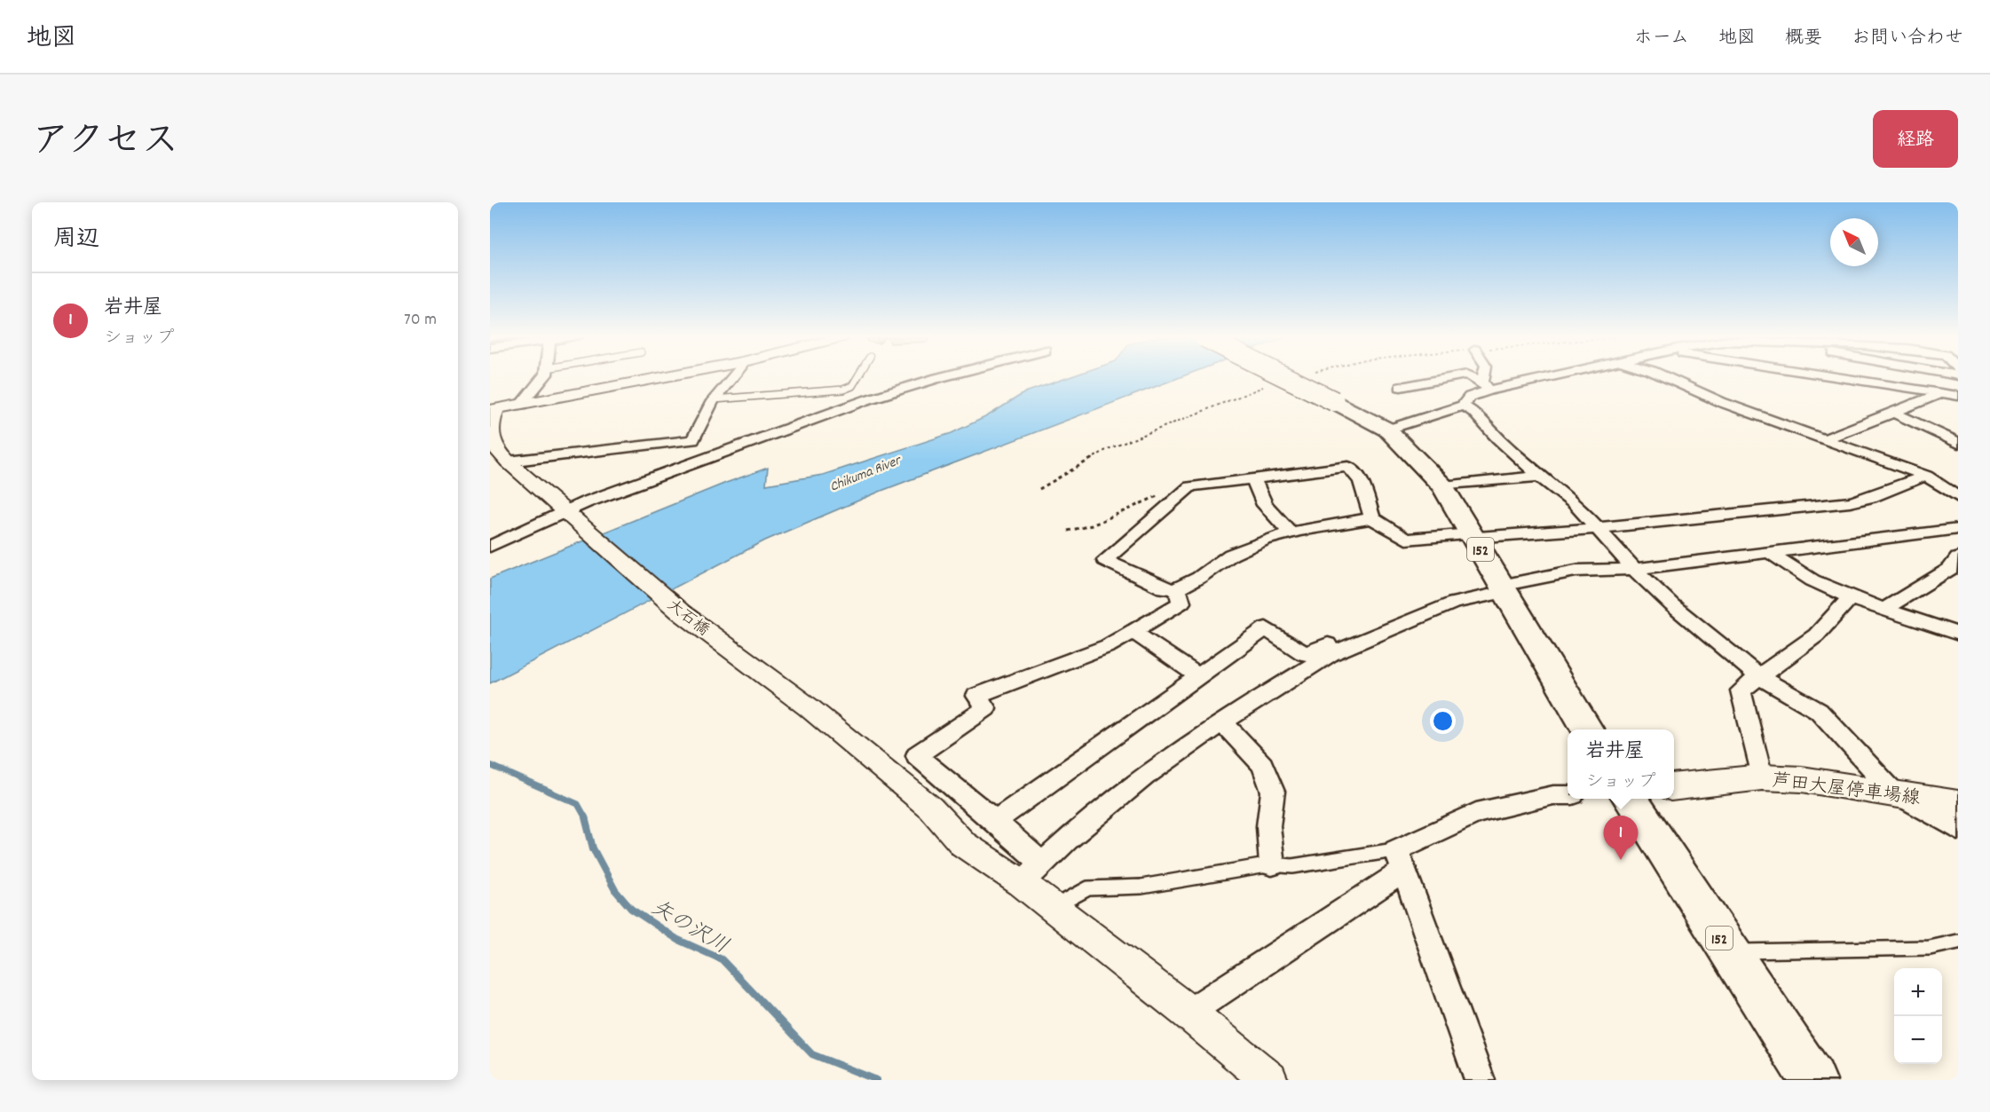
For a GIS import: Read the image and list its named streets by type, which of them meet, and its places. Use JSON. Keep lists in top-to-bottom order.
{
  "streets": {
    "highway": ["152"],
    "main road": ["芦田大屋停車場線"],
    "street": ["大石橋"]
  },
  "water": ["Chikuma River", "矢の沢川"],
  "north": "top left",
  "page": {
    "header": "地図",
    "nav": [
      "ホーム",
      "地図",
      "概要",
      "お問い合わせ"
    ],
    "title": "アクセス",
    "buttons": "経路",
    "heading": "周辺",
    "list": [
      {
        "mark": "1",
        "name": "岩井屋",
        "note": "ショップ",
        "value": "70 m"
      }
    ],
    "popup": ["岩井屋", "ショップ"],
    "pins": "1",
    "map_buttons": ["+", "−"]
  }
}
